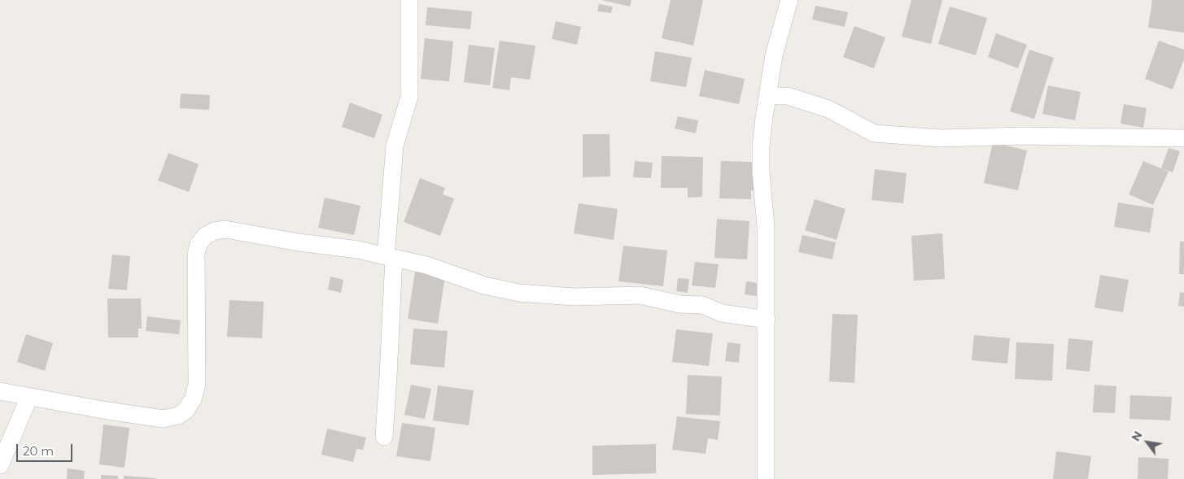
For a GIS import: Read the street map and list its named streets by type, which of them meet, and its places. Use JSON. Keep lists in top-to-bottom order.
{
  "scale_bar": "20 m",
  "north": "top left"
}
